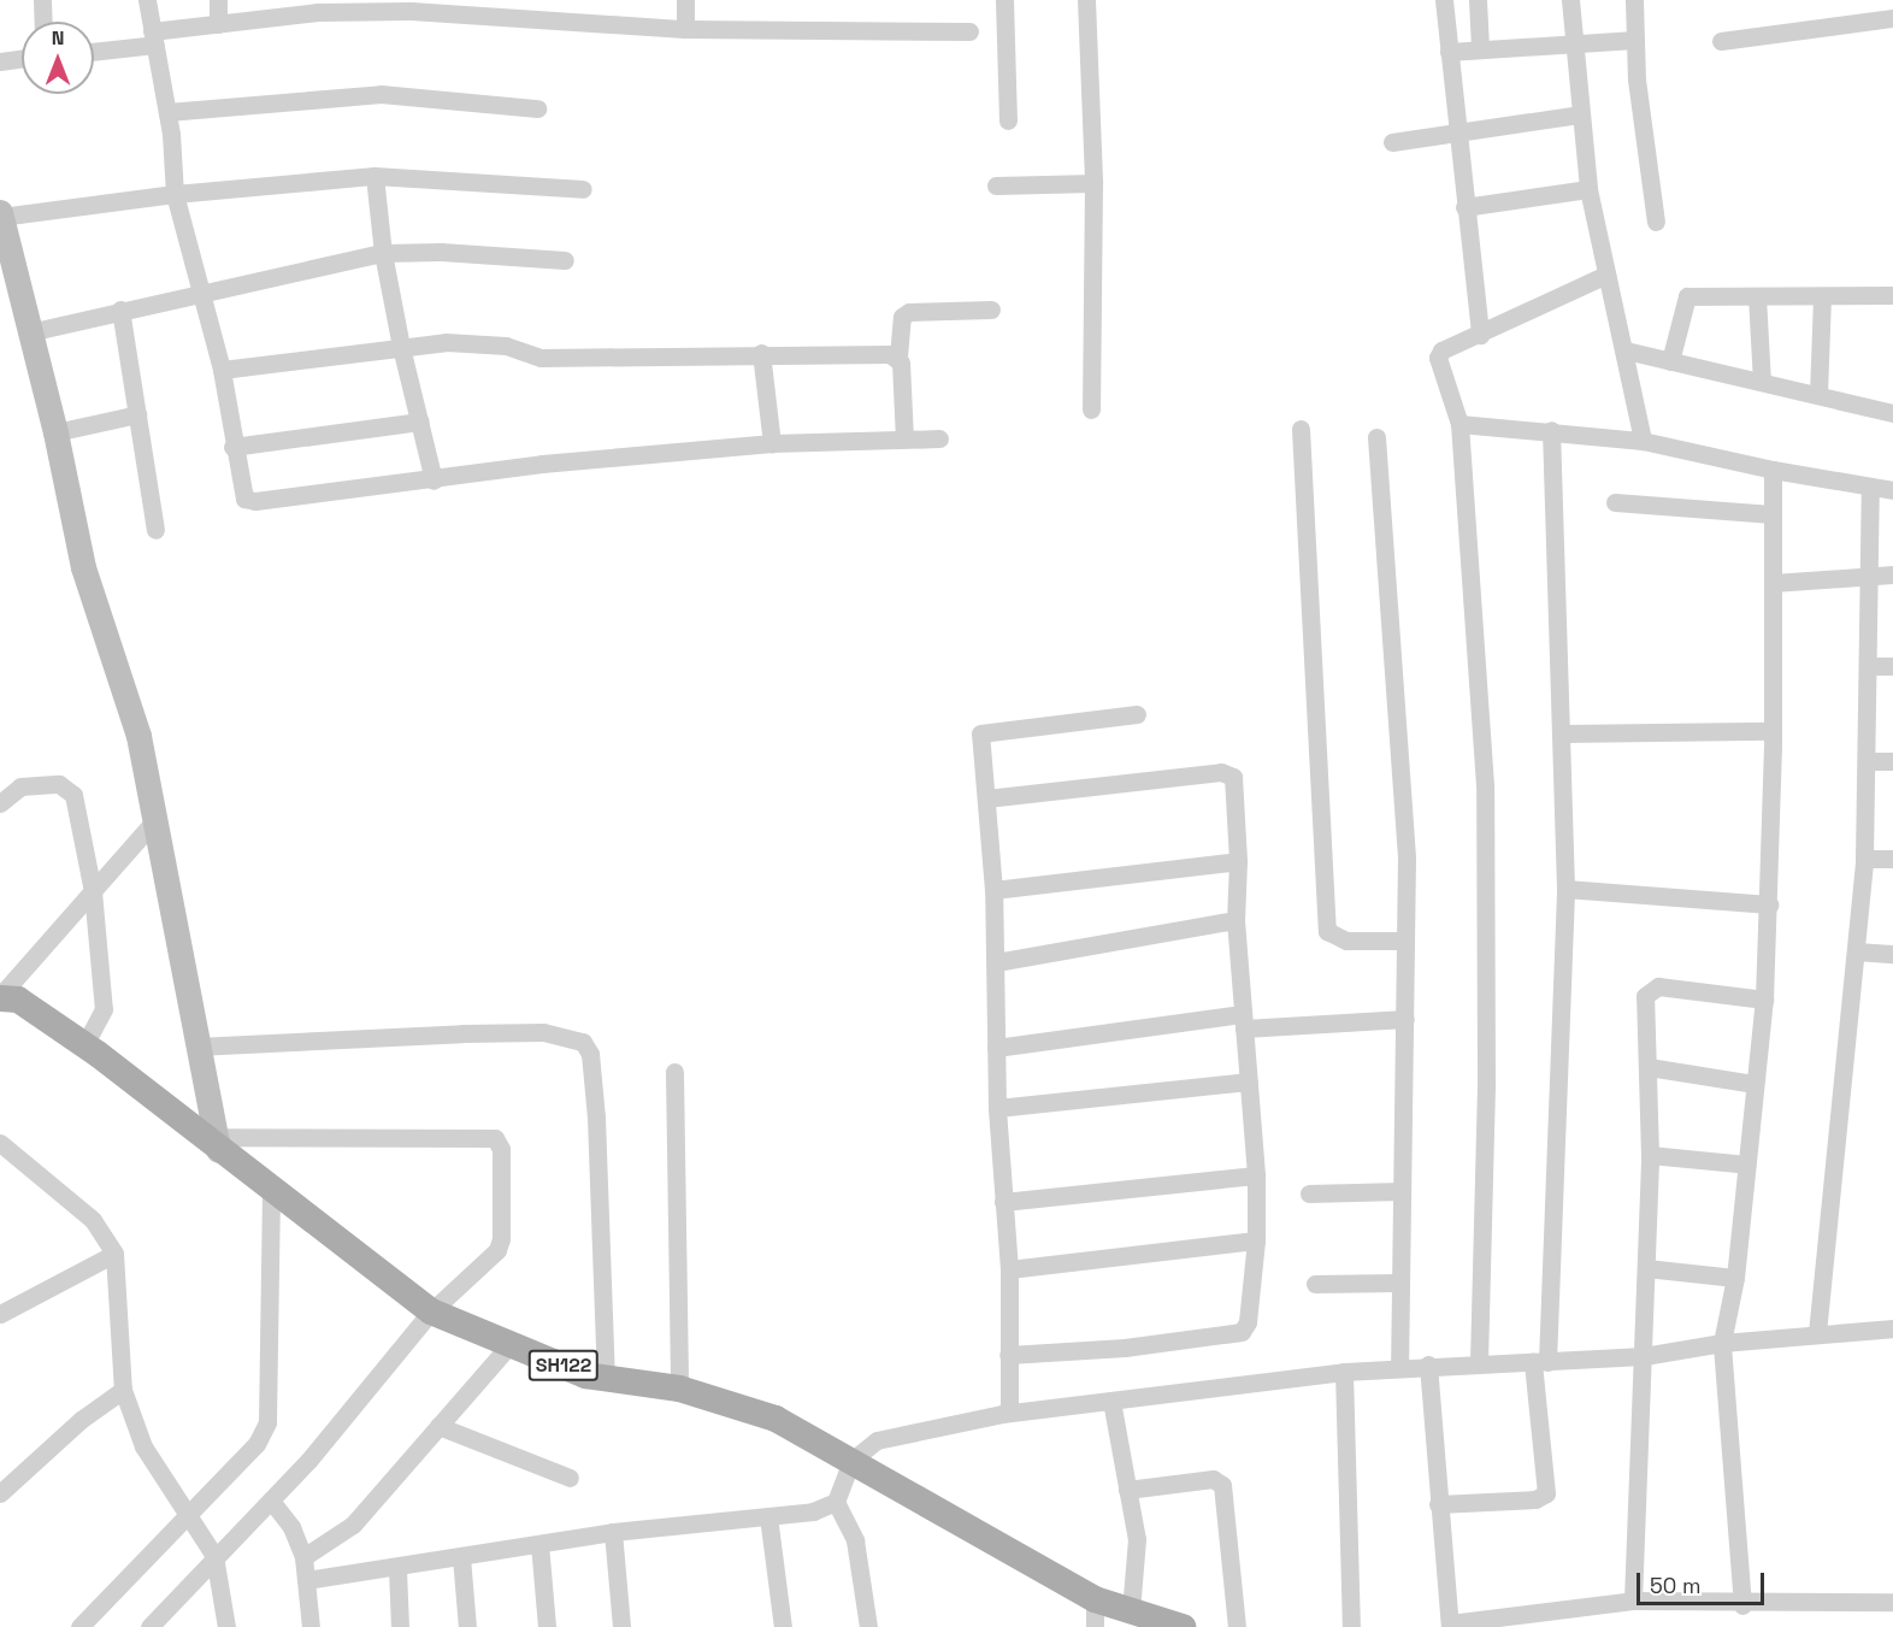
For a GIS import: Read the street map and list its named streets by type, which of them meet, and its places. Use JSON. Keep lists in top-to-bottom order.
{
  "streets": {
    "main road": ["SH122"]
  },
  "scale_bar": "50 m",
  "north": "top"
}
